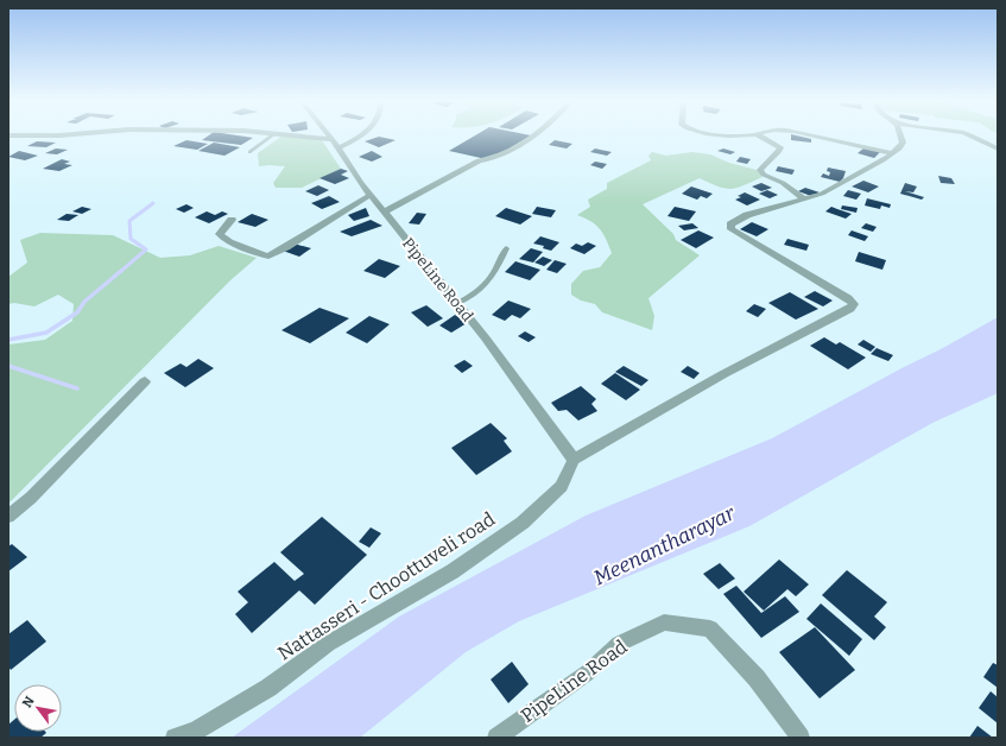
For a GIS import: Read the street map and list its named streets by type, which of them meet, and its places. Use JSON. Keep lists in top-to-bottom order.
{
  "streets": {
    "street": ["PipeLine Road", "Nattasseri - Choottuveli road"]
  },
  "crossings": [
    ["PipeLine Road", "Nattasseri - Choottuveli road"]
  ],
  "water": ["Meenantharayar"],
  "north": "top left"
}
